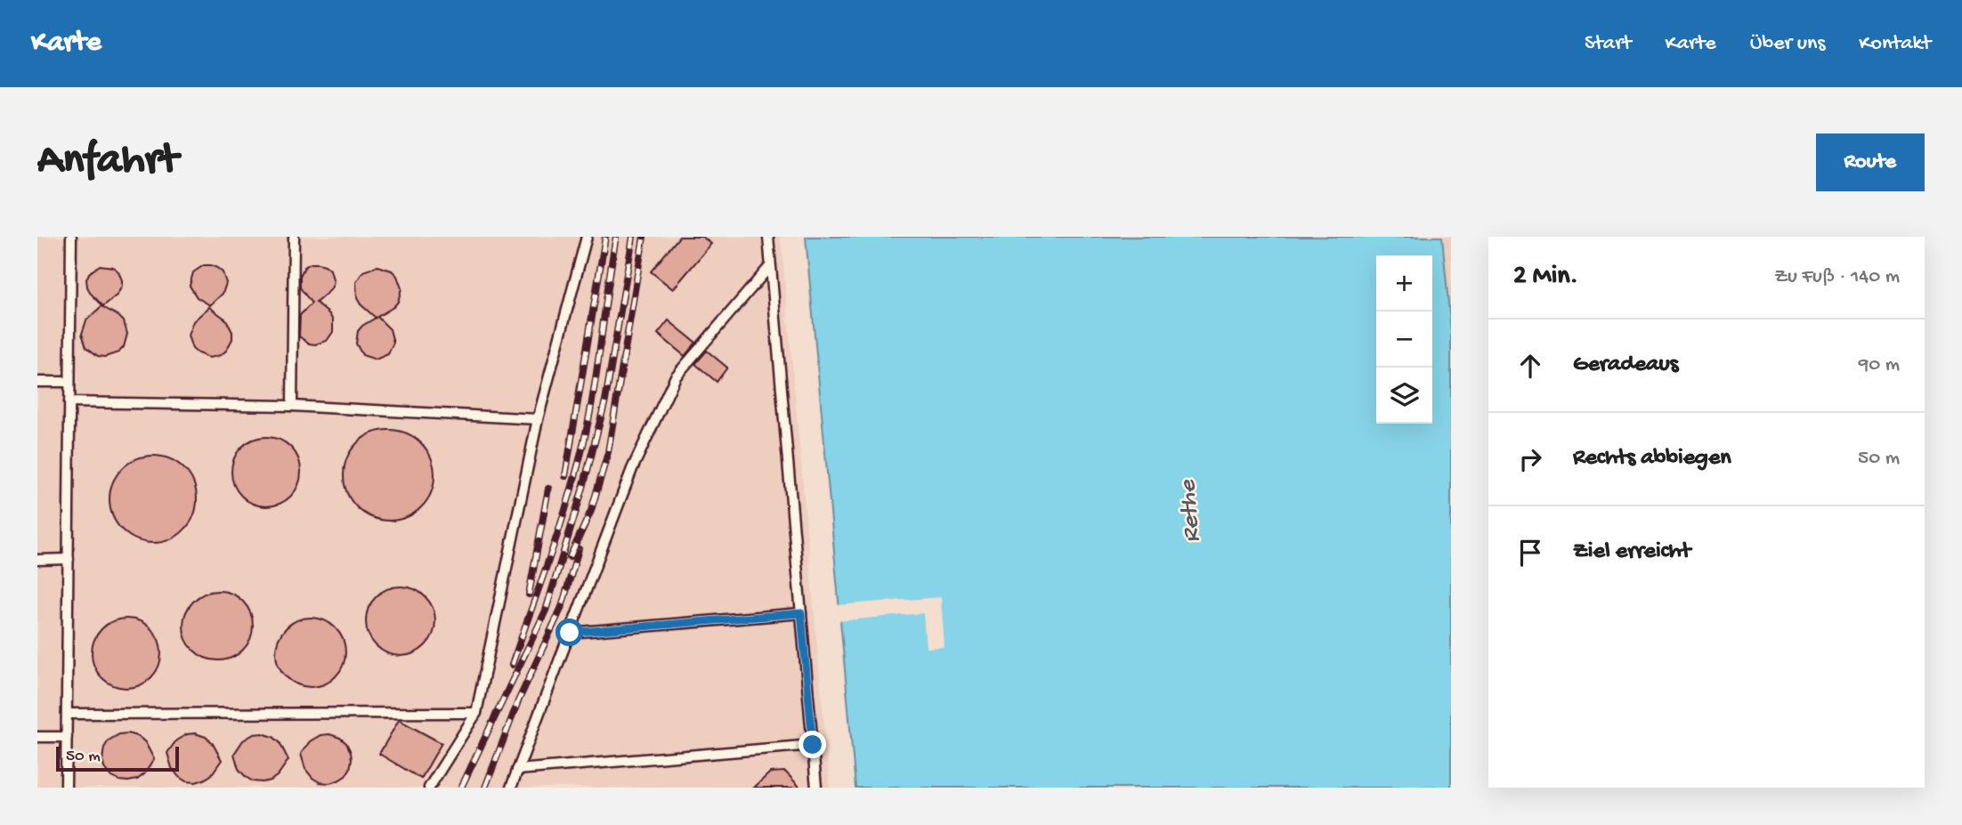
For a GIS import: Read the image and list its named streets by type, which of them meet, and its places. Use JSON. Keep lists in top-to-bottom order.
{
  "water": ["Rethe"],
  "scale_bar": "50 m",
  "page": {
    "header": "Karte",
    "nav": [
      "Start",
      "Karte",
      "Über uns",
      "Kontakt"
    ],
    "buttons": "Route",
    "title": "Anfahrt",
    "heading": ["2 Min.", "Zu Fuß · 140 m"],
    "map_buttons": ["+", "−"],
    "list": [
      ["Geradeaus", "90 m"],
      ["Rechts abbiegen", "50 m"],
      "Ziel erreicht"
    ],
    "scale": "50 m"
  }
}
